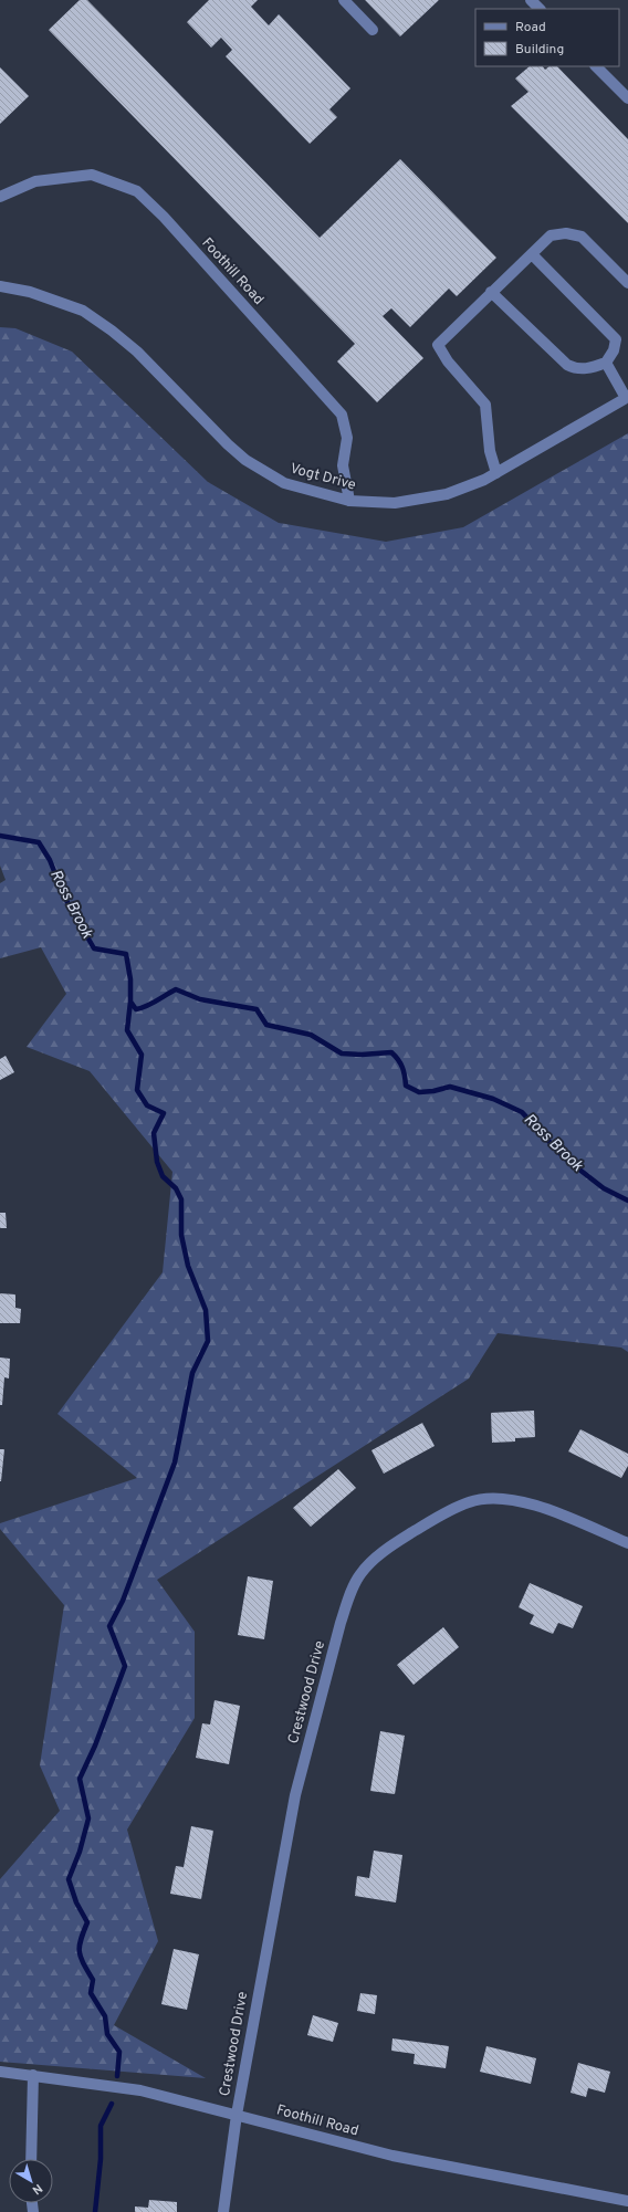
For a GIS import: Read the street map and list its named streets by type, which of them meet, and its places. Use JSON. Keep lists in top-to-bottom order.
{
  "streets": {
    "street": ["Foothill Road", "Vogt Drive", "Crestwood Drive"]
  },
  "crossings": [
    ["Foothill Road", "Vogt Drive"],
    ["Foothill Road", "Crestwood Drive"]
  ],
  "water": ["Ross Brook"],
  "legend": ["Road", "Building"],
  "north": "bottom right"
}
